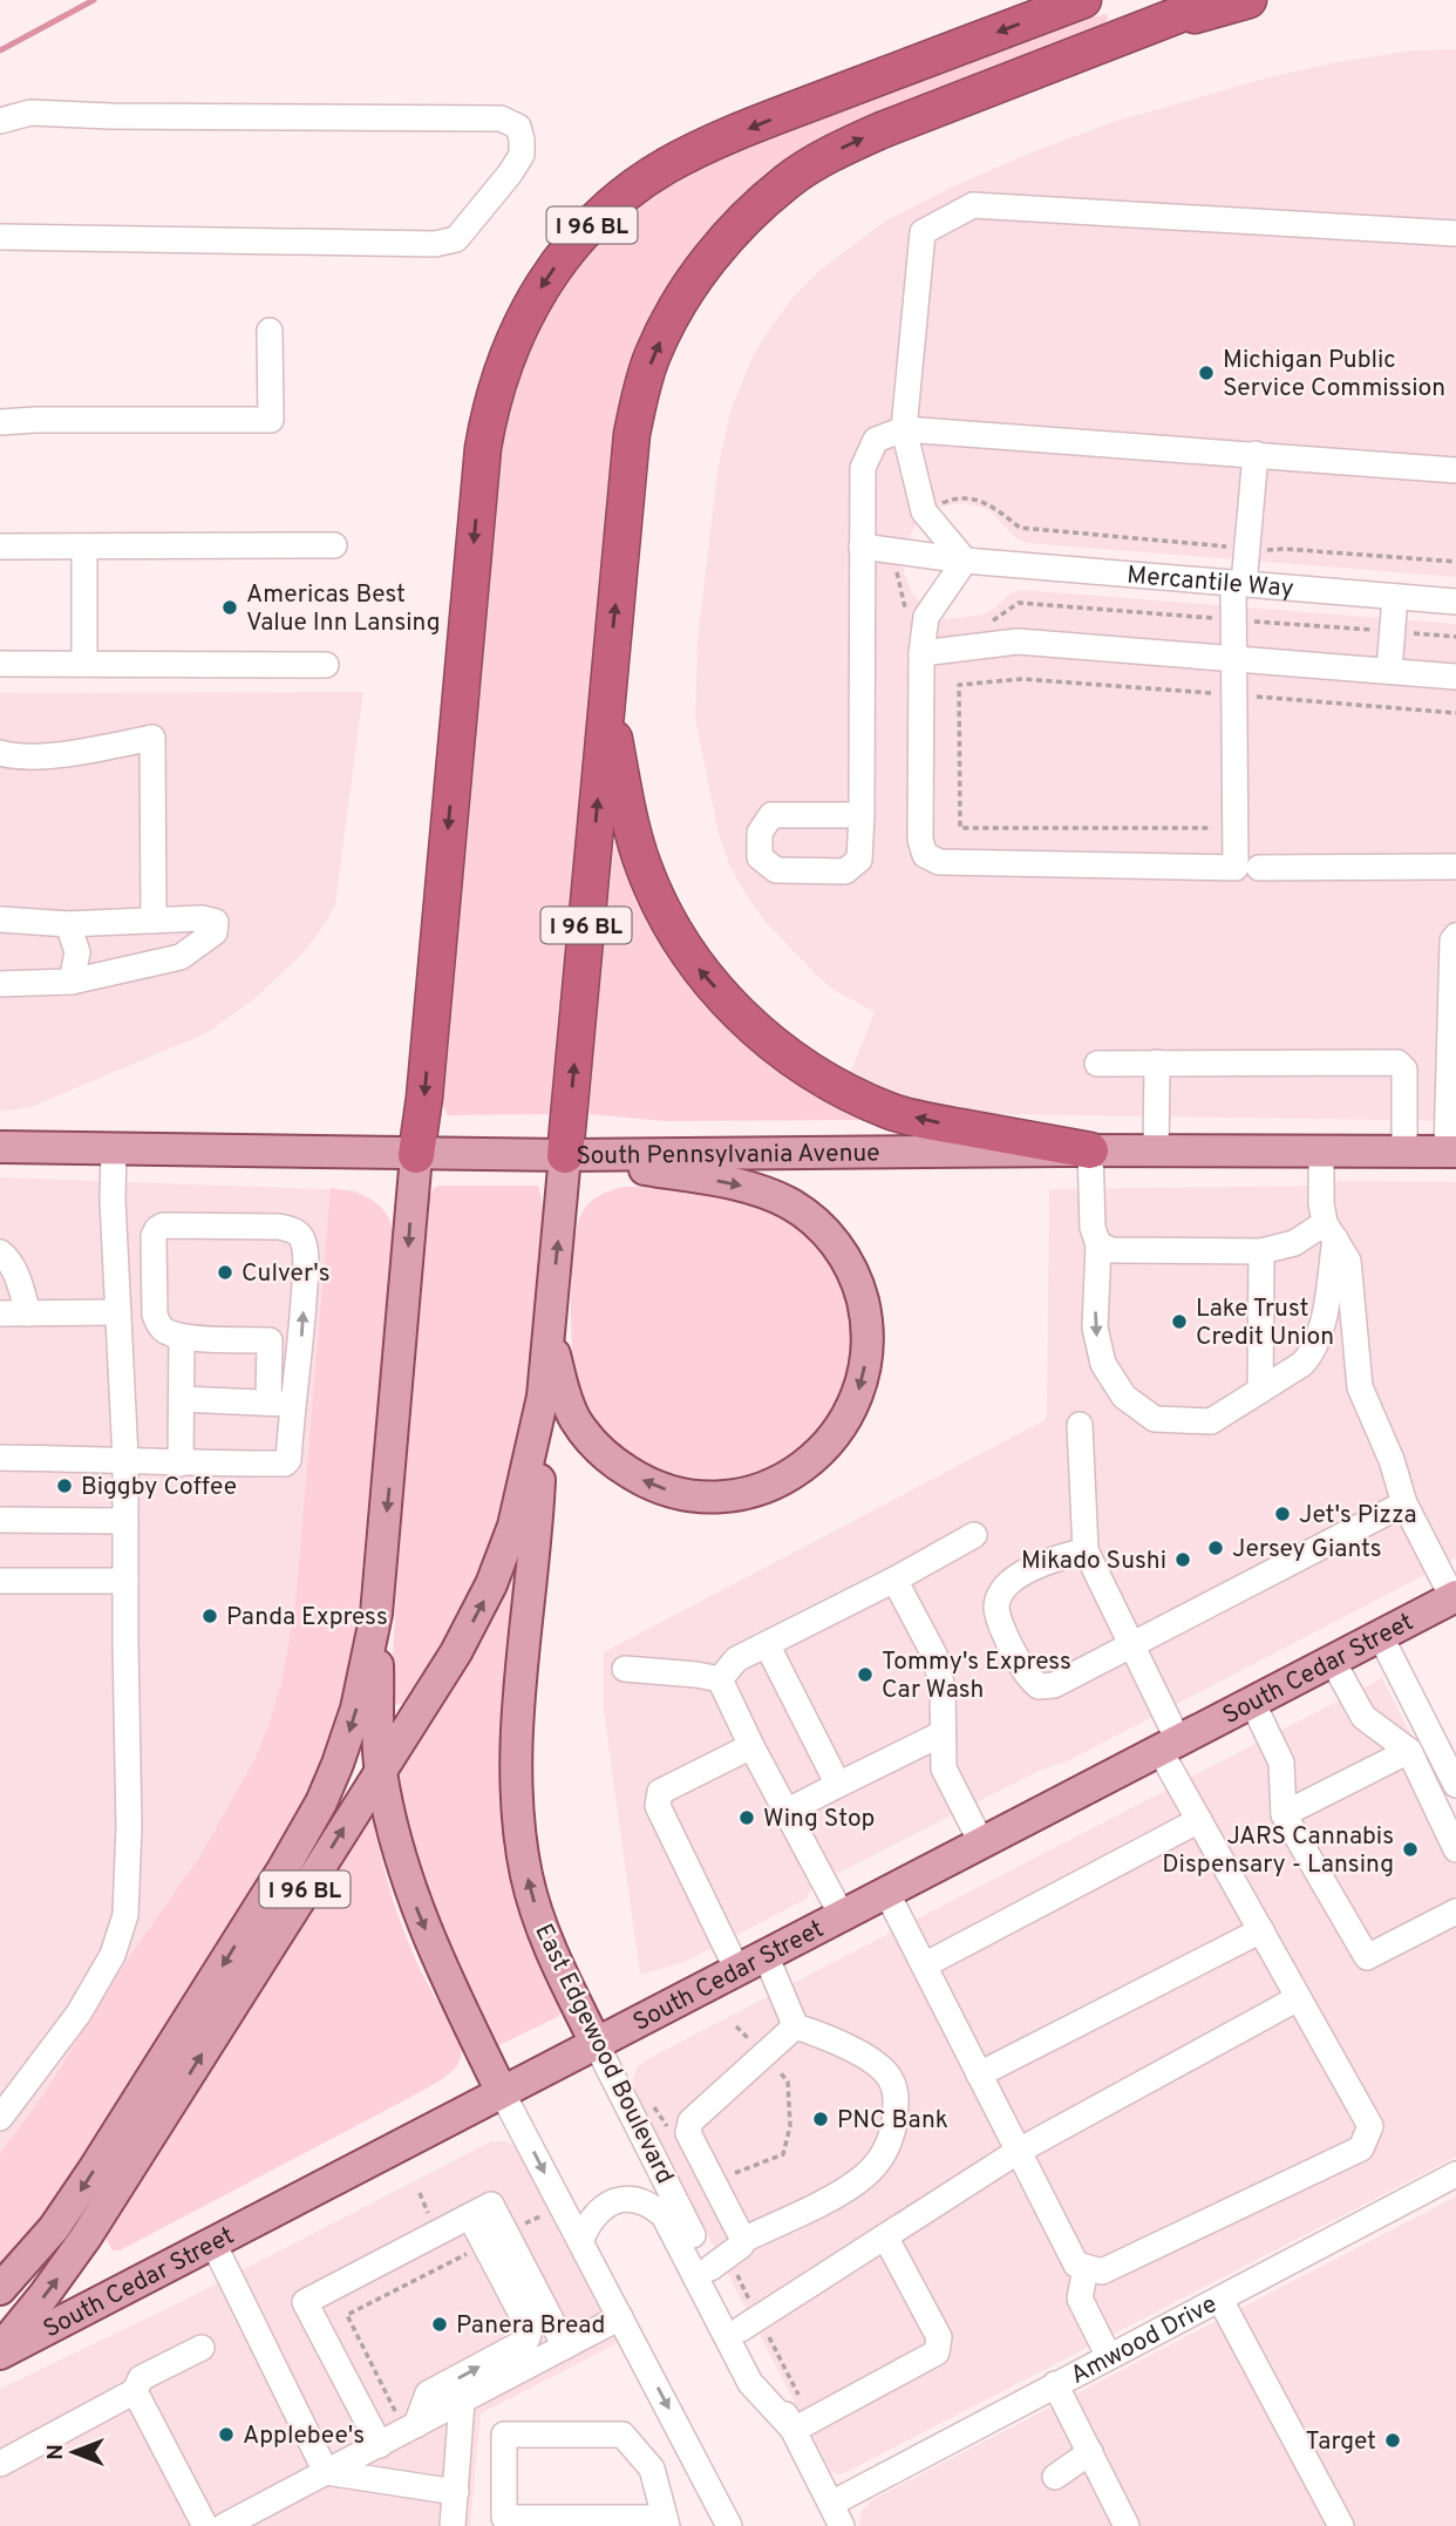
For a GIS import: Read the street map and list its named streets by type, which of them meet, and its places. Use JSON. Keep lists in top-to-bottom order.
{
  "streets": {
    "highway": ["I 96 BL"],
    "main road": ["South Pennsylvania Avenue", "South Cedar Street", "East Edgewood Boulevard"],
    "street": ["Mercantile Way", "Amwood Drive"]
  },
  "crossings": [
    ["I 96 BL", "South Pennsylvania Avenue"],
    ["I 96 BL", "South Cedar Street"],
    ["I 96 BL", "East Edgewood Boulevard"],
    ["South Cedar Street", "East Edgewood Boulevard"],
    ["East Edgewood Boulevard", "Amwood Drive"]
  ],
  "places": [
    "Michigan Public Service Commission",
    "Americas Best Value Inn Lansing",
    "Culver's",
    "Lake Trust Credit Union",
    "Biggby Coffee",
    "Jet's Pizza",
    "Jersey Giants",
    "Mikado Sushi",
    "Panda Express",
    "Tommy's Express Car Wash",
    "Wing Stop",
    "JARS Cannabis Dispensary - Lansing",
    "PNC Bank",
    "Panera Bread",
    "Applebee's",
    "Target"
  ],
  "north": "left"
}
